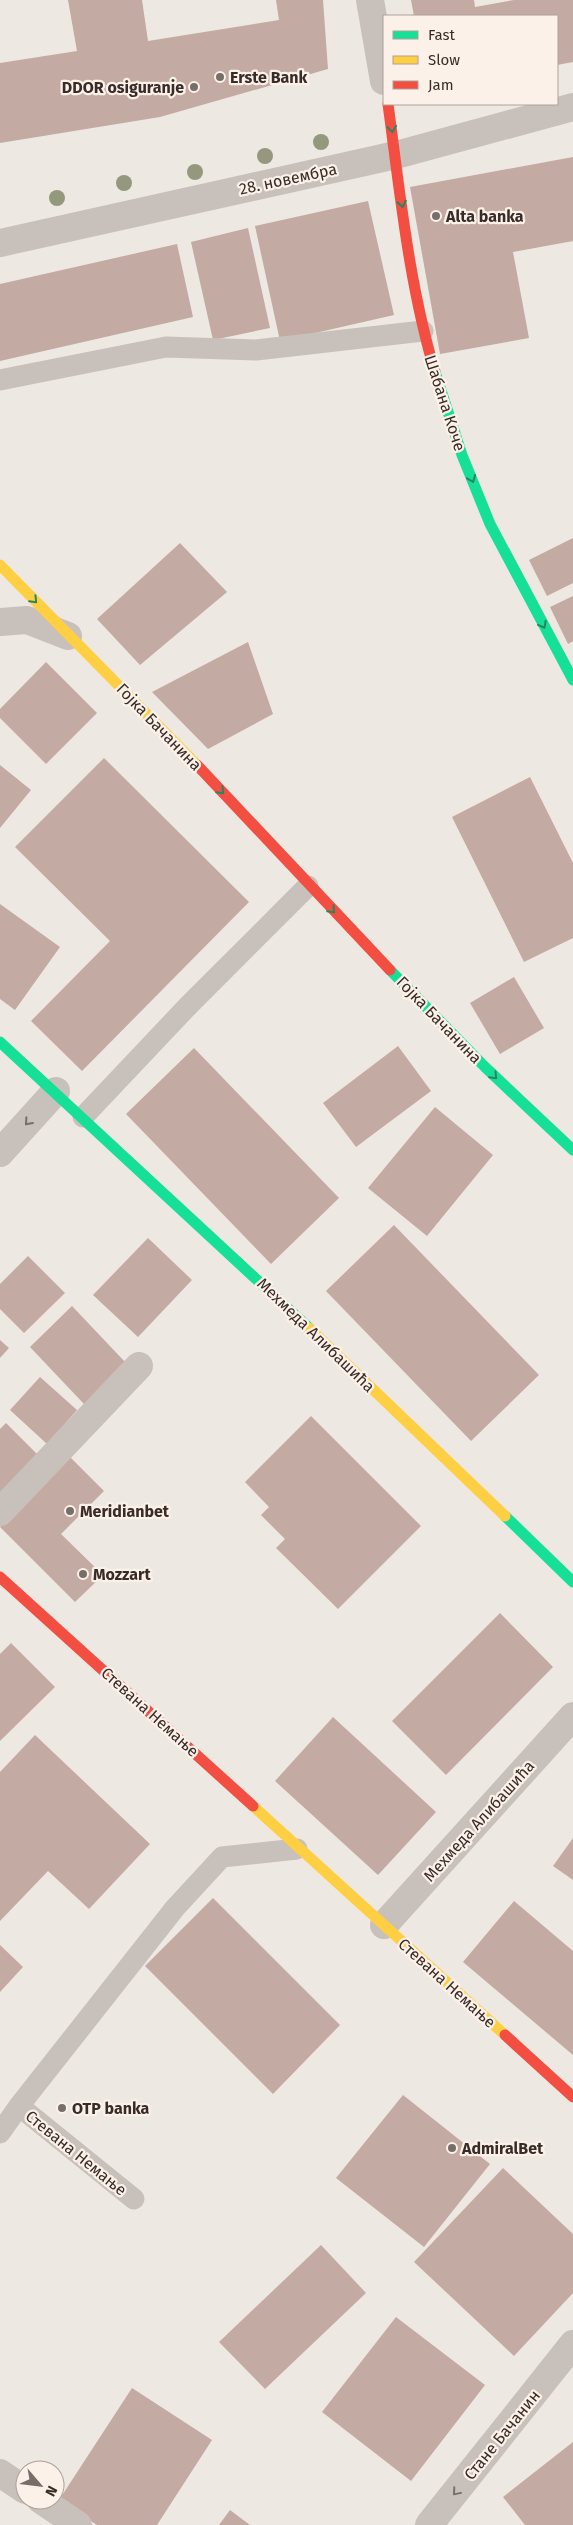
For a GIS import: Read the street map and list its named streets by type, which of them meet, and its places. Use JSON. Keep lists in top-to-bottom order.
{
  "streets": {
    "street": [
      "28. новембра",
      "Шабана Коче",
      "Гојка Бачанина",
      "Мехмеда Алибашића",
      "Стевана Немање",
      "Стане Бачанин"
    ]
  },
  "crossings": [
    ["28. новембра", "Шабана Коче"],
    ["Мехмеда Алибашића", "Стевана Немање"]
  ],
  "one_way": ["Шабана Коче", "Гојка Бачанина", "Стане Бачанин"],
  "places": [
    "Erste Bank",
    "DDOR osiguranje",
    "Alta banka",
    "Meridianbet",
    "Mozzart",
    "OTP banka",
    "AdmiralBet"
  ],
  "legend": ["Fast", "Slow", "Jam"],
  "north": "bottom right"
}
